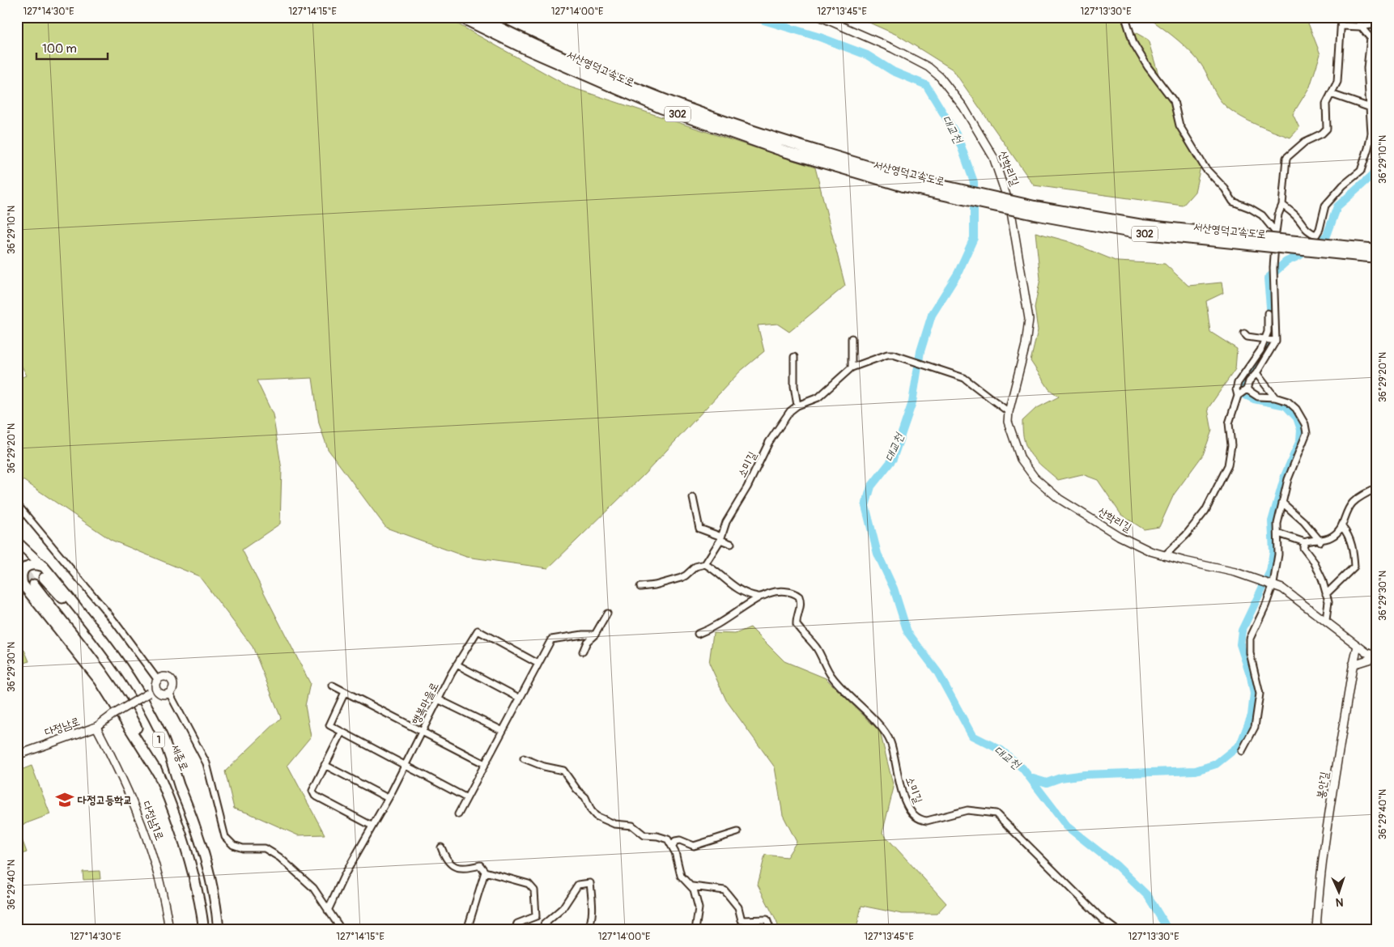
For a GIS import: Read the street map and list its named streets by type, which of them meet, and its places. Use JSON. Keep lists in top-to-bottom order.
{
  "streets": {
    "highway": [
      "서산영덕고속도로",
      "302",
      "1",
      "세종로"
    ],
    "main road": [
      "산학리길",
      "다정남로",
      "봉안길",
      "다정남1로"
    ],
    "street": ["소미길", "행복마을로"]
  },
  "crossings": [
    ["산학리길", "소미길"],
    ["산학리길", "봉안길"],
    ["다정남로", "다정남1로"]
  ],
  "water": ["대교천"],
  "places": {
    "school or university": ["다정고등학교"]
  },
  "scale_bar": "100 m",
  "north": "bottom",
  "coordinates": [
    "127°14'30\"E",
    "127°14'15\"E",
    "127°14'00\"E",
    "127°13'45\"E",
    "127°13'30\"E",
    "36°29'10\"N",
    "36°29'20\"N",
    "36°29'30\"N",
    "36°29'40\"N"
  ]
}
